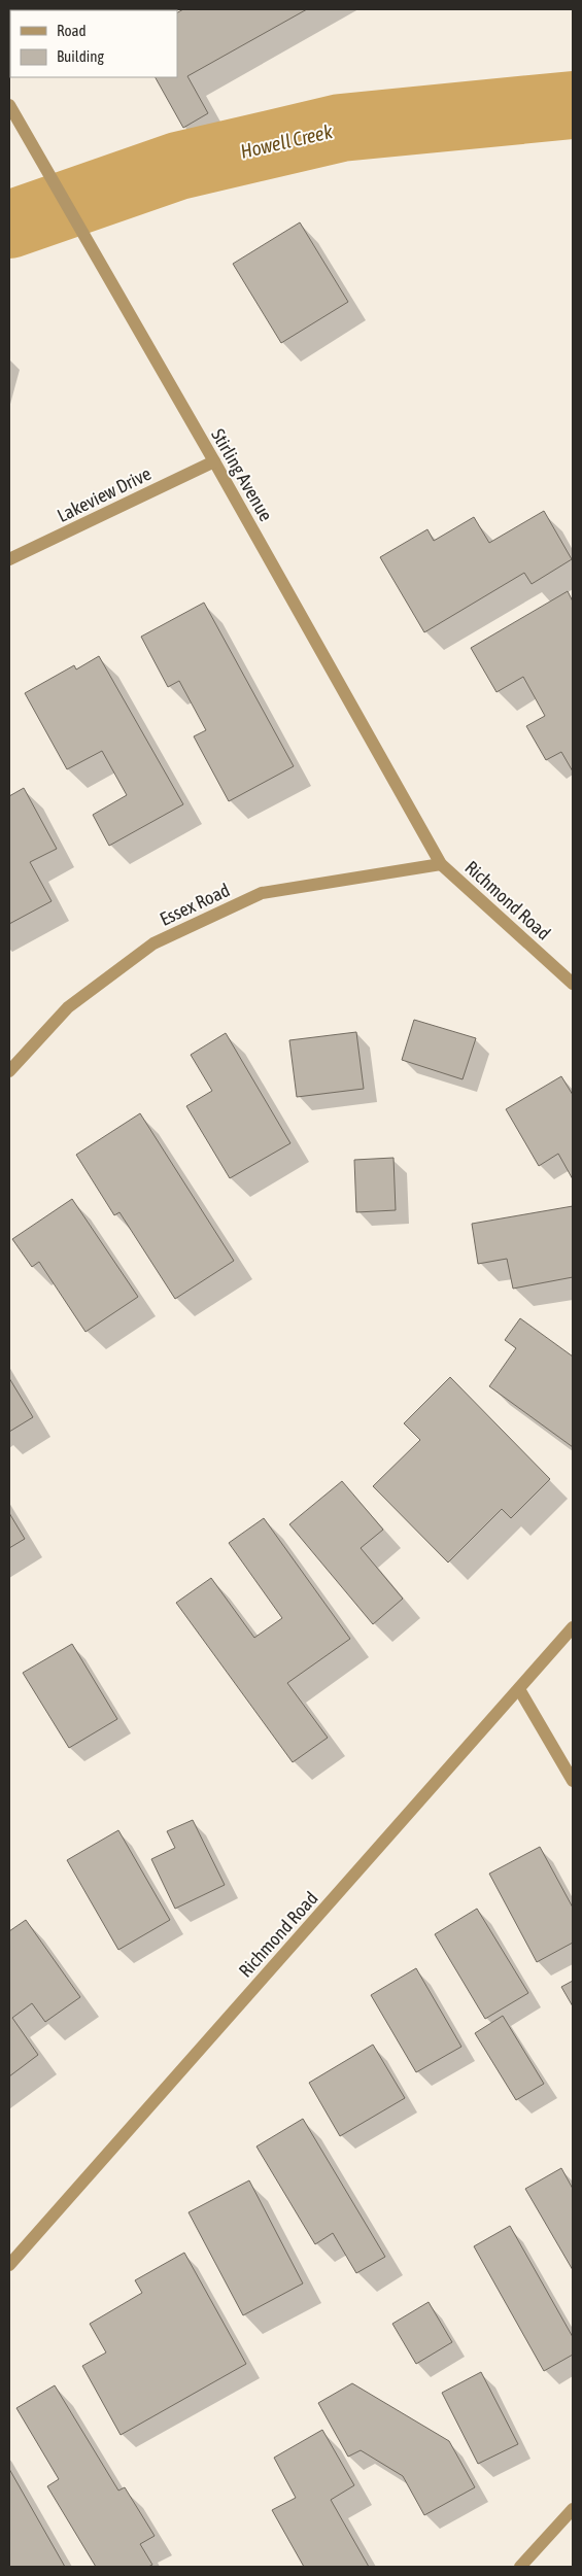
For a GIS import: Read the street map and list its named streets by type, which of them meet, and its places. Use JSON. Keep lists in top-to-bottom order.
{
  "streets": {
    "street": [
      "Stirling Avenue",
      "Lakeview Drive",
      "Richmond Road",
      "Essex Road"
    ]
  },
  "crossings": [
    ["Stirling Avenue", "Lakeview Drive"],
    ["Stirling Avenue", "Richmond Road"],
    ["Stirling Avenue", "Essex Road"],
    ["Richmond Road", "Essex Road"]
  ],
  "water": ["Howell Creek"],
  "legend": ["Road", "Building"]
}
